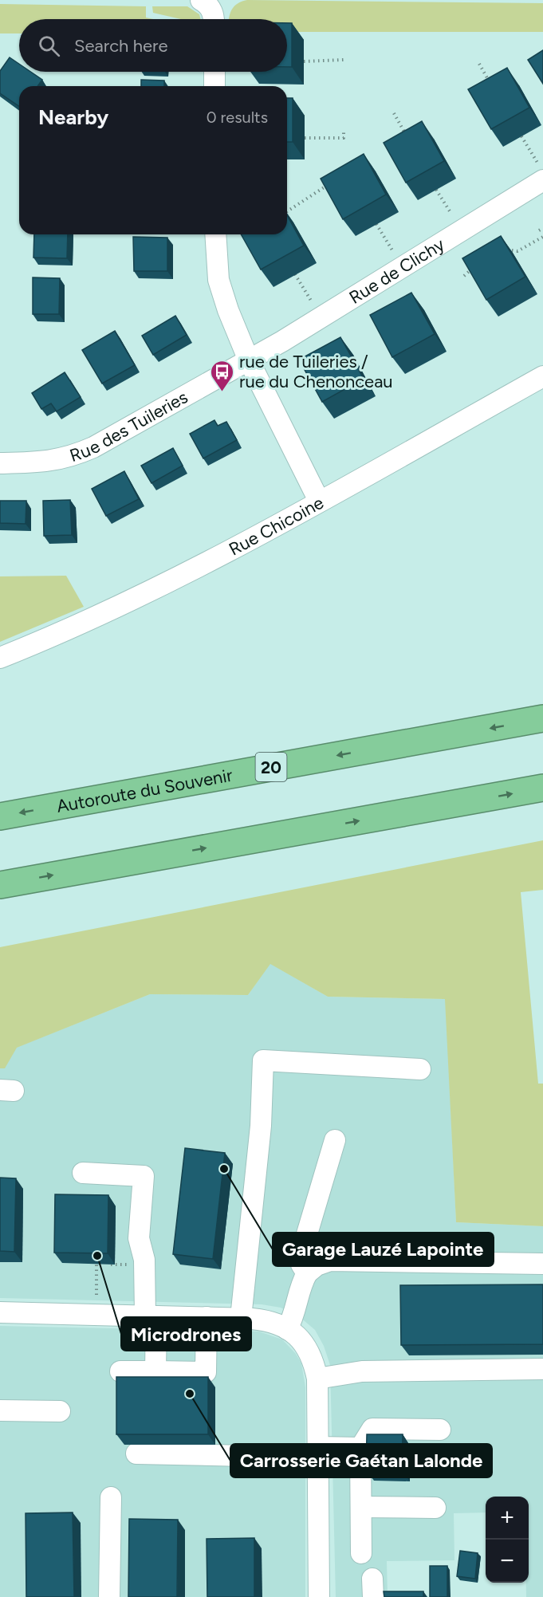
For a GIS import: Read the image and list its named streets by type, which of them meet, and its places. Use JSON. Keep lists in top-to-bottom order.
{
  "streets": {
    "highway": ["20", "Autoroute du Souvenir"],
    "street": ["Rue de Clichy", "Rue des Tuileries", "Rue Chicoine"]
  },
  "crossings": [
    ["Rue de Clichy", "Rue des Tuileries"]
  ],
  "places": {
    "bus stop": ["rue de Tuileries / rue du Chenonceau"],
    "other": ["Garage Lauzé Lapointe", "Microdrones", "Carrosserie Gaétan Lalonde"]
  },
  "page": {
    "search": "Search here",
    "heading": ["Nearby", "0 results"],
    "map_buttons": ["+", "−"]
  }
}
